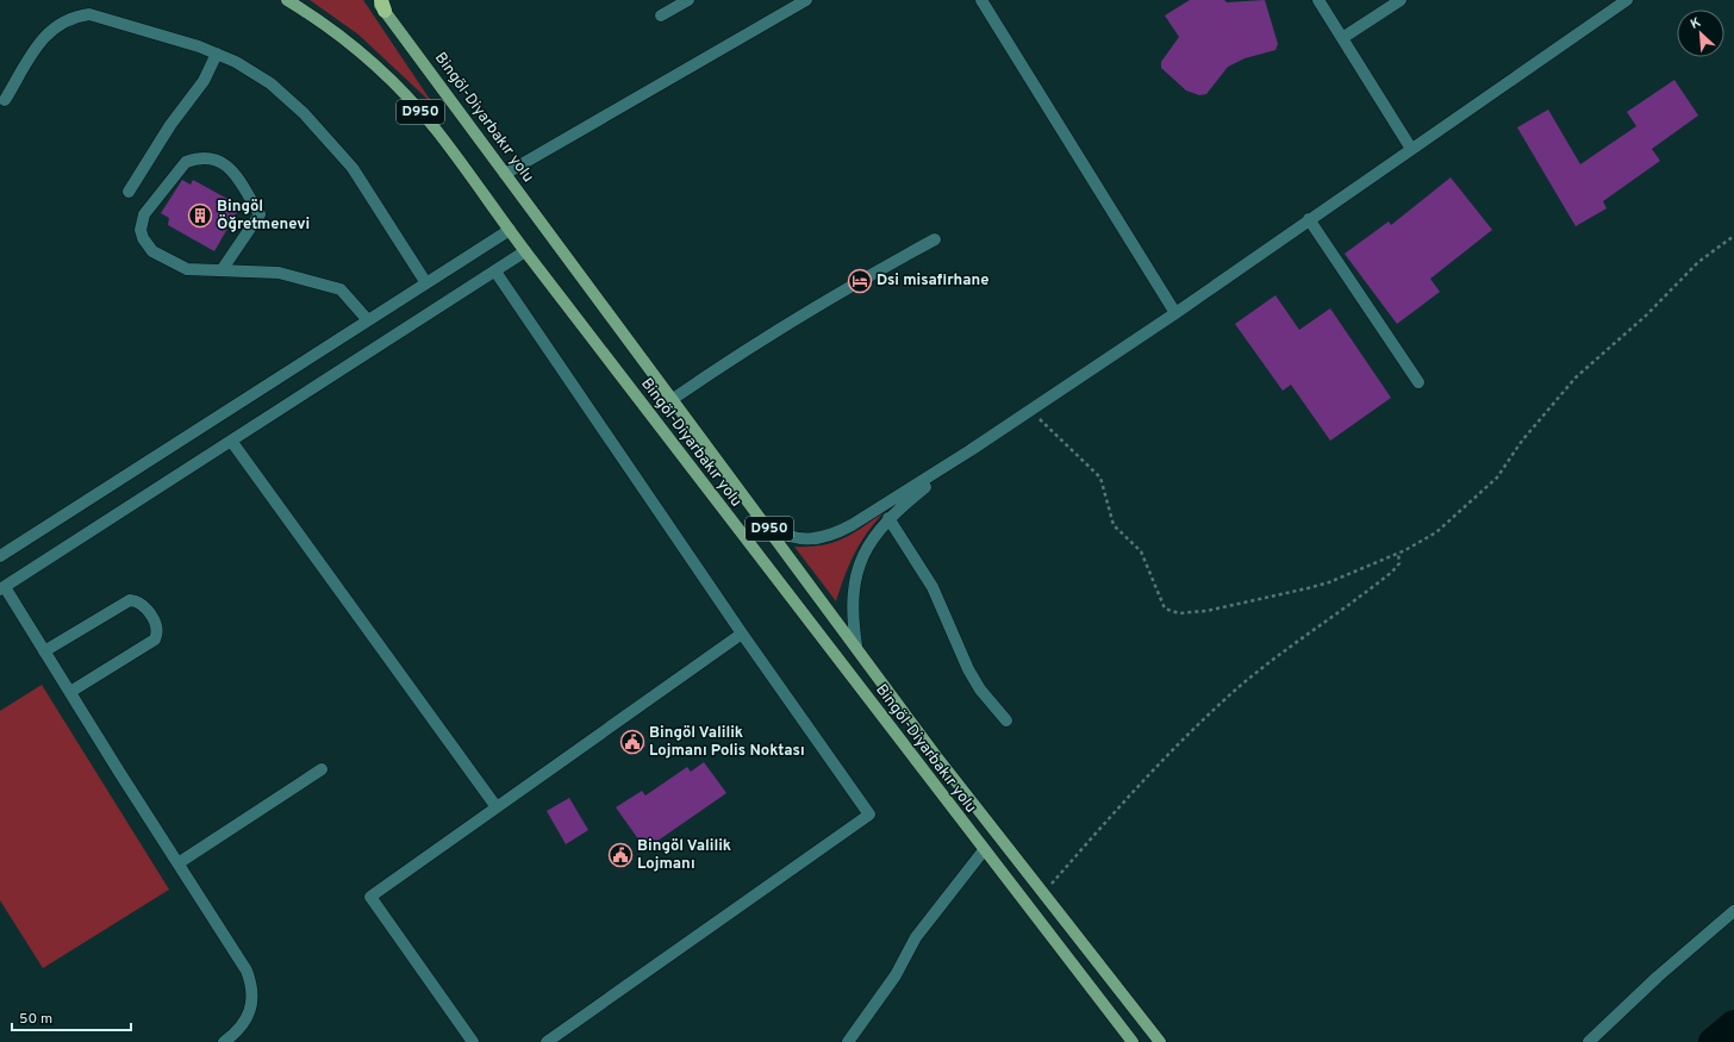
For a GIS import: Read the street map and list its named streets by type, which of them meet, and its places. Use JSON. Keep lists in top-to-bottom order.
{
  "streets": {
    "main road": ["D950", "Bingöl-Diyarbakır yolu"]
  },
  "places": {
    "building": ["Bingöl Öğretmenevi"],
    "hotel": ["Dsi misafirhane"],
    "public building": ["Bingöl Valilik Lojmanı Polis Noktası", "Bingöl Valilik Lojmanı"]
  },
  "scale_bar": "50 m",
  "north": "top left"
}
